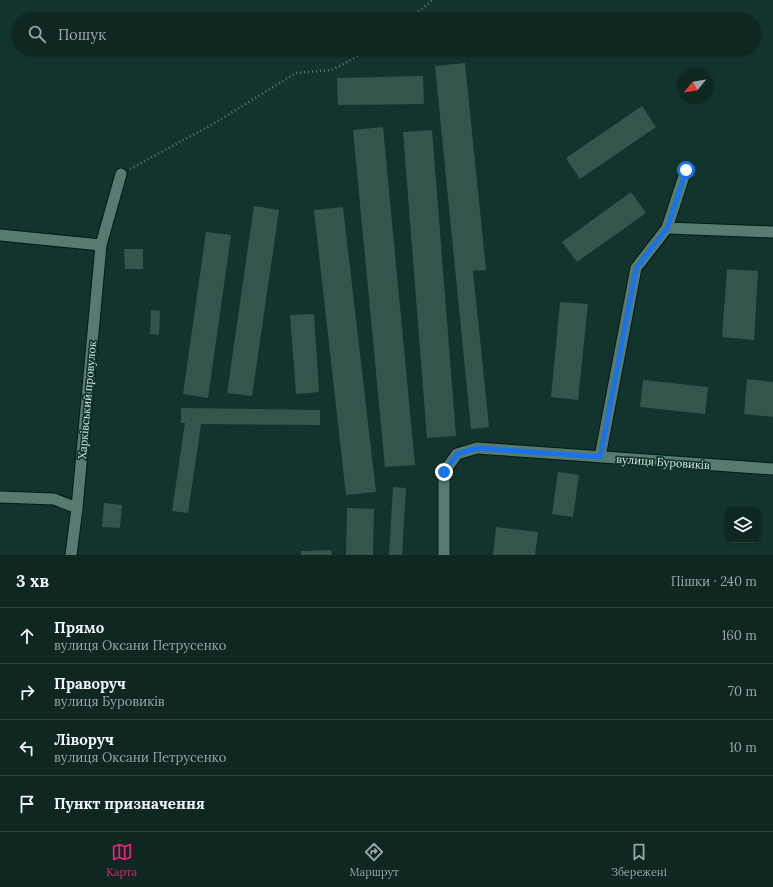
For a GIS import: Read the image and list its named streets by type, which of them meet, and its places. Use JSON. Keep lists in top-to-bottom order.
{
  "streets": {
    "street": ["Харківський провулок", "вулиця Буровиків"]
  },
  "north": "bottom left",
  "page": {
    "search": "Пошук",
    "heading": ["3 хв", "Пішки · 240 m"],
    "list": [
      ["Прямо", "вулиця Оксани Петрусенко", "160 m"],
      ["Праворуч", "вулиця Буровиків", "70 m"],
      ["Ліворуч", "вулиця Оксани Петрусенко", "10 m"],
      "Пункт призначення"
    ],
    "nav": ["Карта", "Маршрут", "Збережені"]
  }
}
